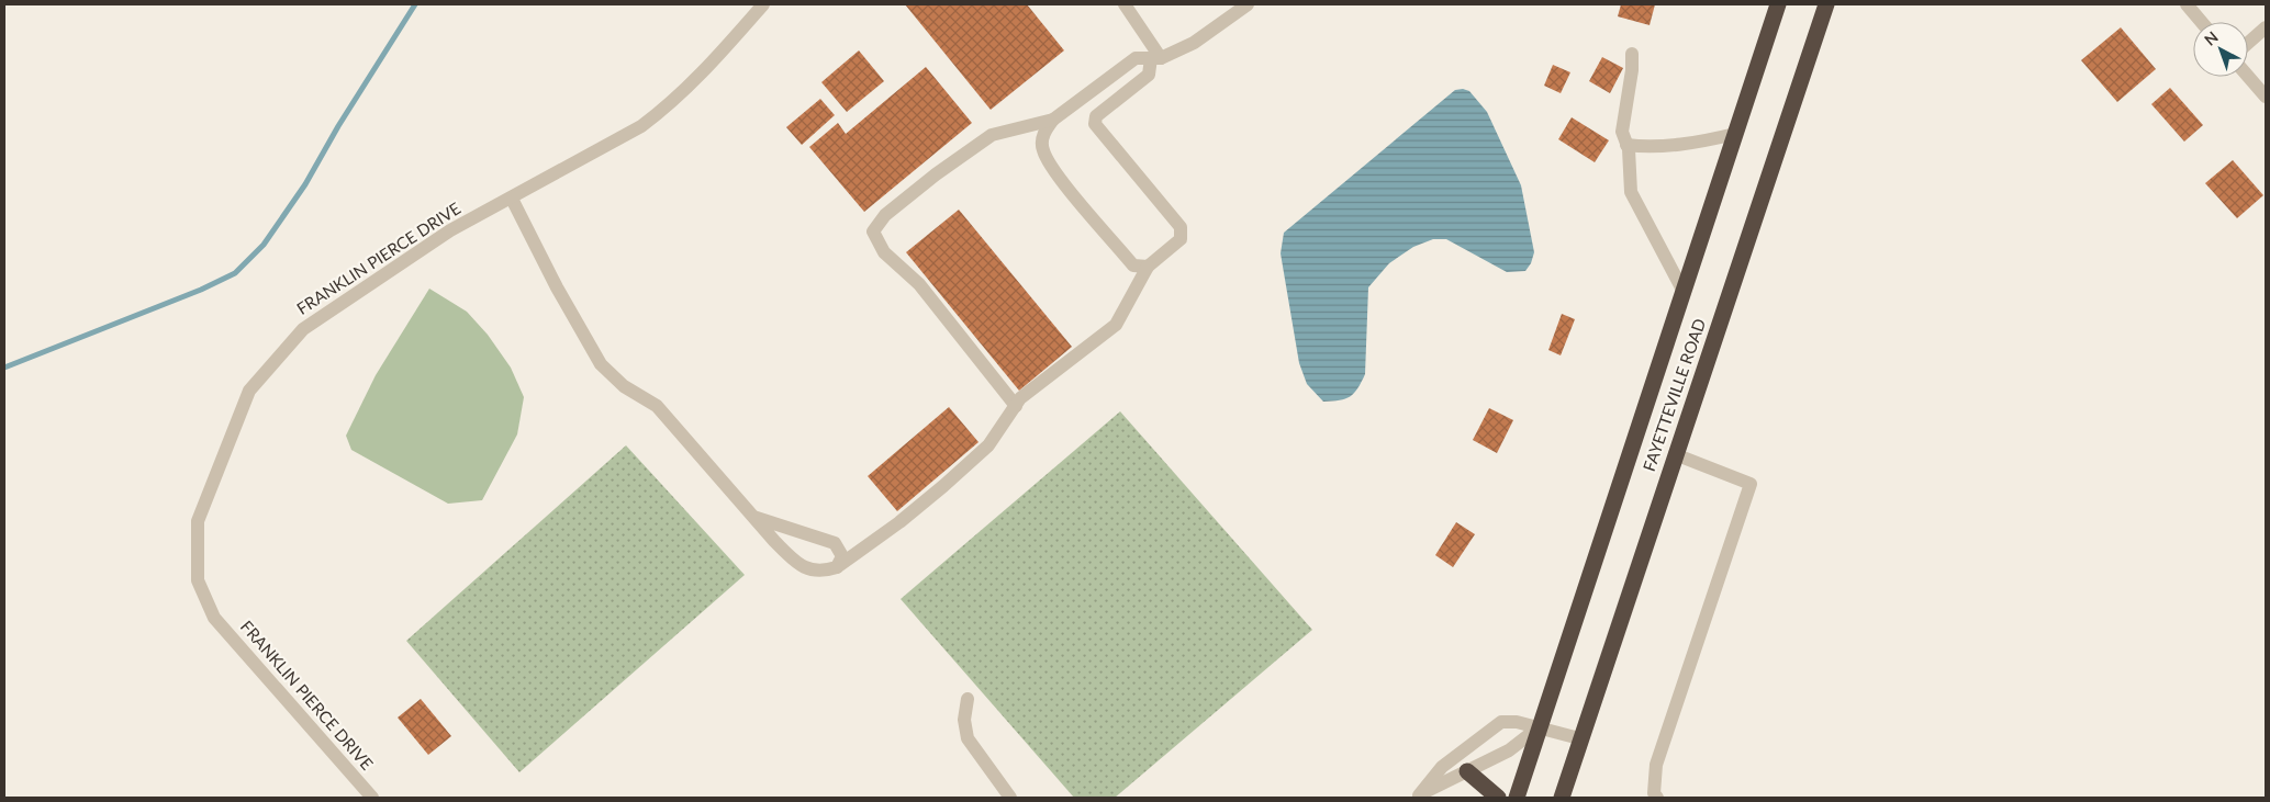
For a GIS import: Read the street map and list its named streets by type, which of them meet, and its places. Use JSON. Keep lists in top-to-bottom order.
{
  "streets": {
    "highway": ["FAYETTEVILLE ROAD"],
    "street": ["FRANKLIN PIERCE DRIVE"]
  },
  "north": "top left"
}
